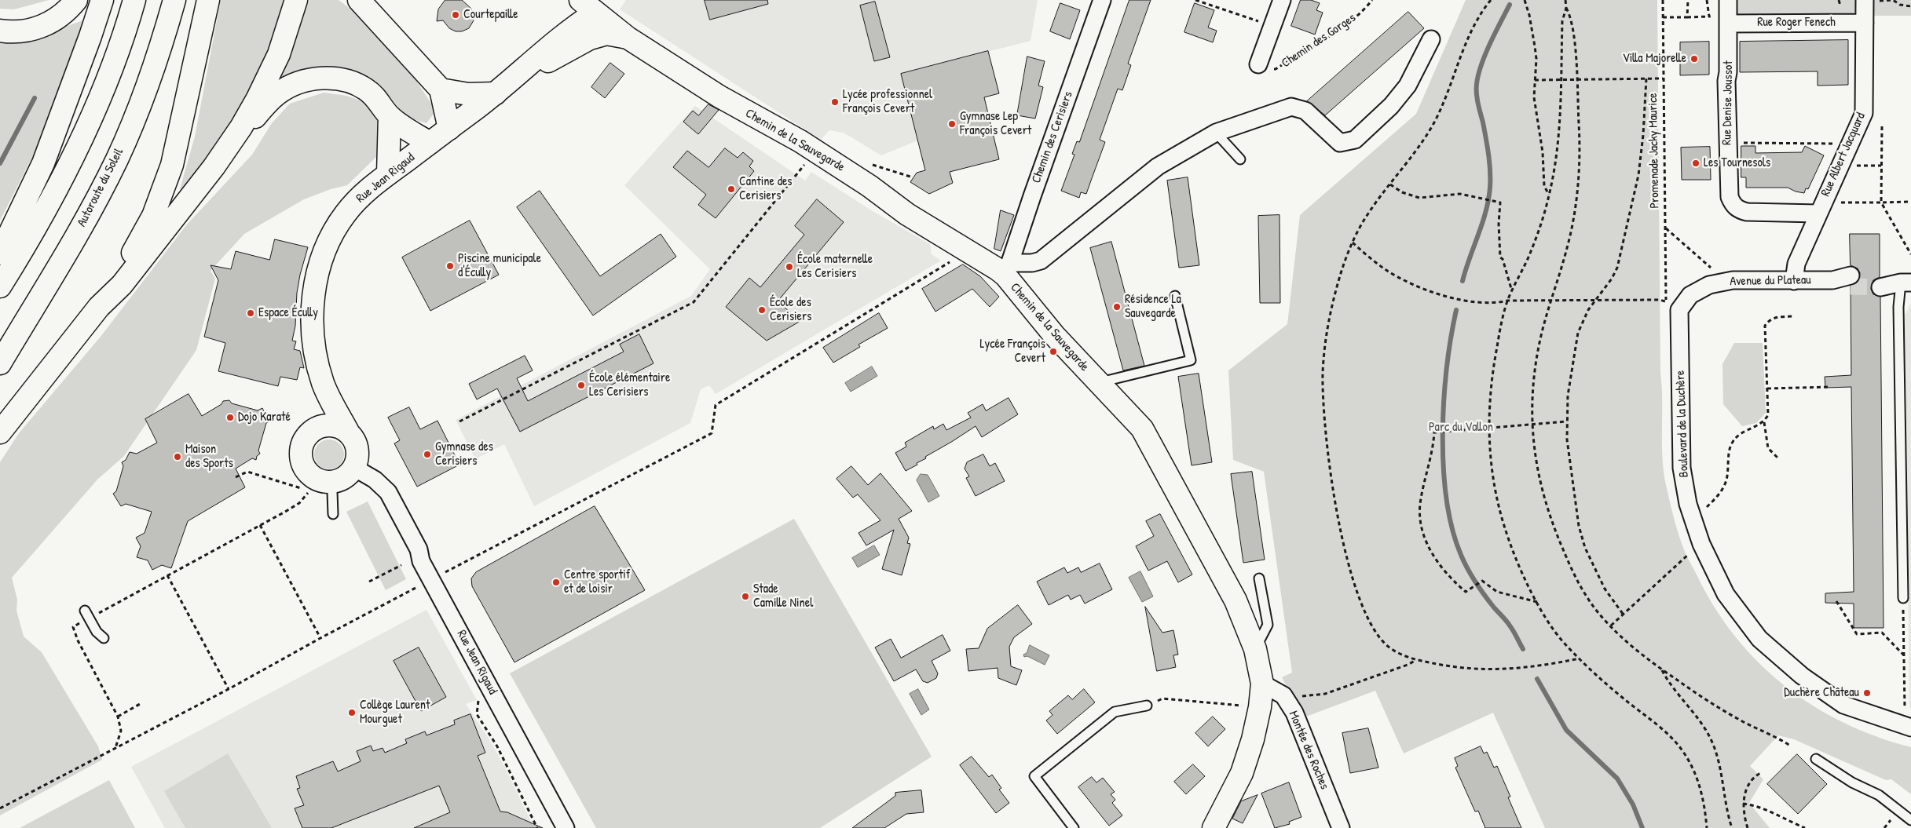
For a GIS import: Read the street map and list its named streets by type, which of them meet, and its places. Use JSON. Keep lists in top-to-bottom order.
{
  "streets": {
    "main road": ["Chemin de la Sauvegarde", "Rue Jean Rigaud", "Autoroute du Soleil"],
    "street": [
      "Rue Roger Fenech",
      "Chemin des Gorges",
      "Rue Denise Joussot",
      "Chemin des Cerisiers",
      "Rue Albert Jacquard",
      "Avenue du Plateau",
      "Boulevard de la Duchère",
      "Montée des Roches"
    ],
    "path": ["Promenade Jacky Maurice"]
  },
  "crossings": [
    ["Rue Roger Fenech", "Rue Denise Joussot"],
    ["Rue Roger Fenech", "Rue Albert Jacquard"],
    ["Rue Denise Joussot", "Rue Albert Jacquard"],
    ["Chemin des Cerisiers", "Chemin de la Sauvegarde"],
    ["Chemin de la Sauvegarde", "Rue Jean Rigaud"],
    ["Chemin de la Sauvegarde", "Montée des Roches"],
    ["Rue Albert Jacquard", "Avenue du Plateau"],
    ["Avenue du Plateau", "Boulevard de la Duchère"]
  ],
  "parks": ["Parc du Vallon"],
  "places": [
    "Courtepaille",
    "Villa Majorelle",
    "Lycée professionnel François Cevert",
    "Gymnase Lep François Cevert",
    "Les Tournesols",
    "Cantine des Cerisiers",
    "Piscine municipale d'Écully",
    "École maternelle Les Cerisiers",
    "Résidence La Sauvegarde",
    "École des Cerisiers",
    "Espace Écully",
    "Lycée François Cevert",
    "École élémentaire Les Cerisiers",
    "Dojo Karaté",
    "Gymnase des Cerisiers",
    "Maison des Sports",
    "Centre sportif et de loisir",
    "Stade Camille Ninel",
    "Duchère Château",
    "Collège Laurent Mourguet"
  ]
}
